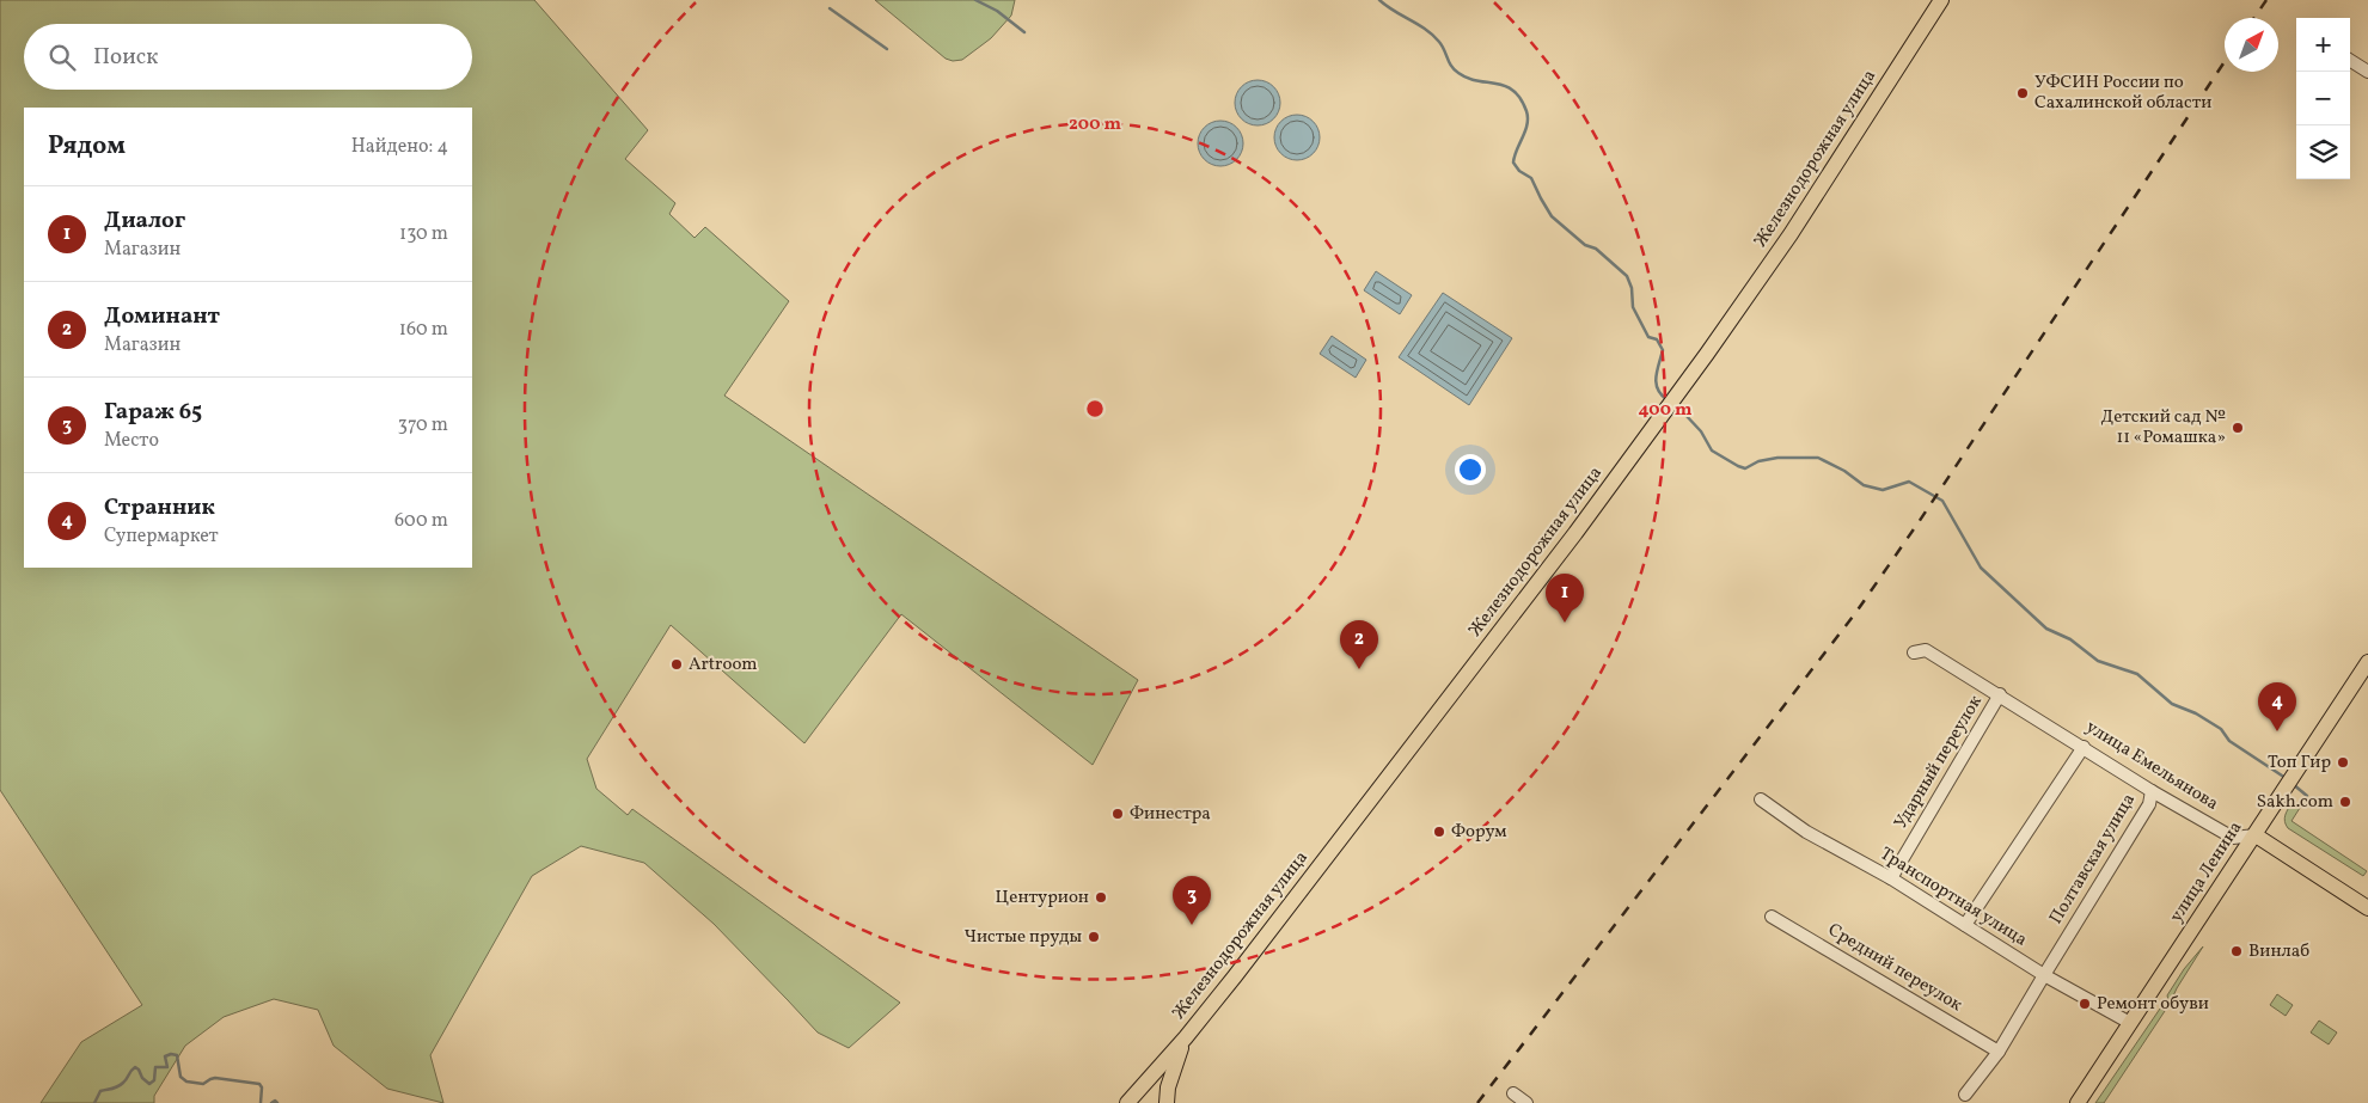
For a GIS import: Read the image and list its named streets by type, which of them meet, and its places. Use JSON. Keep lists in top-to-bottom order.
{
  "streets": {
    "main road": ["Железнодорожная улица", "улица Ленина"],
    "street": [
      "Ударный переулок",
      "улица Емельянова",
      "Полтавская улица",
      "Транспортная улица",
      "Средний переулок"
    ]
  },
  "crossings": [
    ["Ударный переулок", "улица Емельянова"],
    ["Ударный переулок", "Транспортная улица"],
    ["улица Емельянова", "Полтавская улица"],
    ["улица Емельянова", "улица Ленина"],
    ["Полтавская улица", "Транспортная улица"],
    ["Полтавская улица", "Средний переулок"],
    ["улица Ленина", "Транспортная улица"]
  ],
  "places": [
    "УФСИН России по Сахалинской области",
    "Детский сад № 11 «Ромашка»",
    "Artroom",
    "Топ Гир",
    "Sakh.com",
    "Финестра",
    "Форум",
    "Центурион",
    "Чистые пруды",
    "Винлаб",
    "Ремонт обуви"
  ],
  "north": "top right",
  "page": {
    "map_buttons": ["+", "−"],
    "search": "Поиск",
    "heading": ["Рядом", "Найдено: 4"],
    "list": [
      {
        "mark": "1",
        "name": "Диалог",
        "note": "Магазин",
        "value": "130 m"
      },
      {
        "mark": "2",
        "name": "Доминант",
        "note": "Магазин",
        "value": "160 m"
      },
      {
        "mark": "3",
        "name": "Гараж 65",
        "note": "Место",
        "value": "370 m"
      },
      {
        "mark": "4",
        "name": "Странник",
        "note": "Супермаркет",
        "value": "600 m"
      }
    ],
    "pins": [
      "1",
      "2",
      "4",
      "3"
    ]
  },
  "rings": ["200 m", "400 m"]
}
